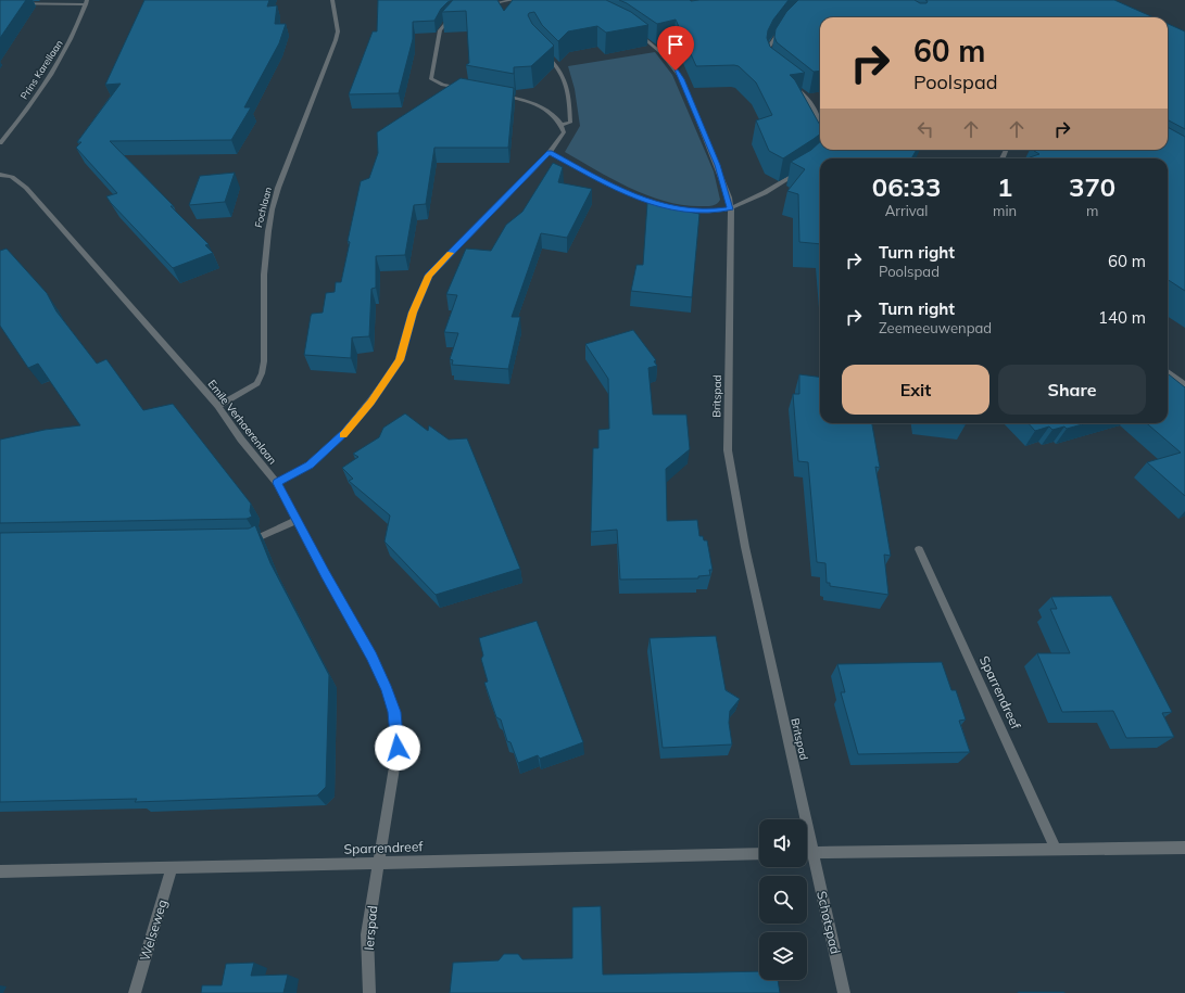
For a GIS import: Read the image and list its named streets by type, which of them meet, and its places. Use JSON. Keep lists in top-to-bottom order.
{
  "streets": {
    "street": [
      "Prins Karellaan",
      "Fochlaan",
      "Britspad",
      "Emile Verhaerenlaan",
      "Sparrendreef",
      "Schotspad",
      "Ierspad",
      "Welseweg"
    ]
  },
  "crossings": [
    ["Fochlaan", "Emile Verhaerenlaan"],
    ["Britspad", "Schotspad"],
    ["Emile Verhaerenlaan", "Sparrendreef"],
    ["Emile Verhaerenlaan", "Ierspad"],
    ["Sparrendreef", "Ierspad"],
    ["Sparrendreef", "Welseweg"]
  ],
  "page": {
    "turn": ["60 m", "Poolspad"],
    "eta": [
      "06:33",
      "Arrival",
      "1",
      "min",
      "370",
      "m"
    ],
    "list": [
      {
        "name": "Turn right",
        "note": "Poolspad",
        "value": "60 m"
      },
      {
        "name": "Turn right",
        "note": "Zeemeeuwenpad",
        "value": "140 m"
      }
    ],
    "buttons": ["Exit", "Share"]
  }
}
